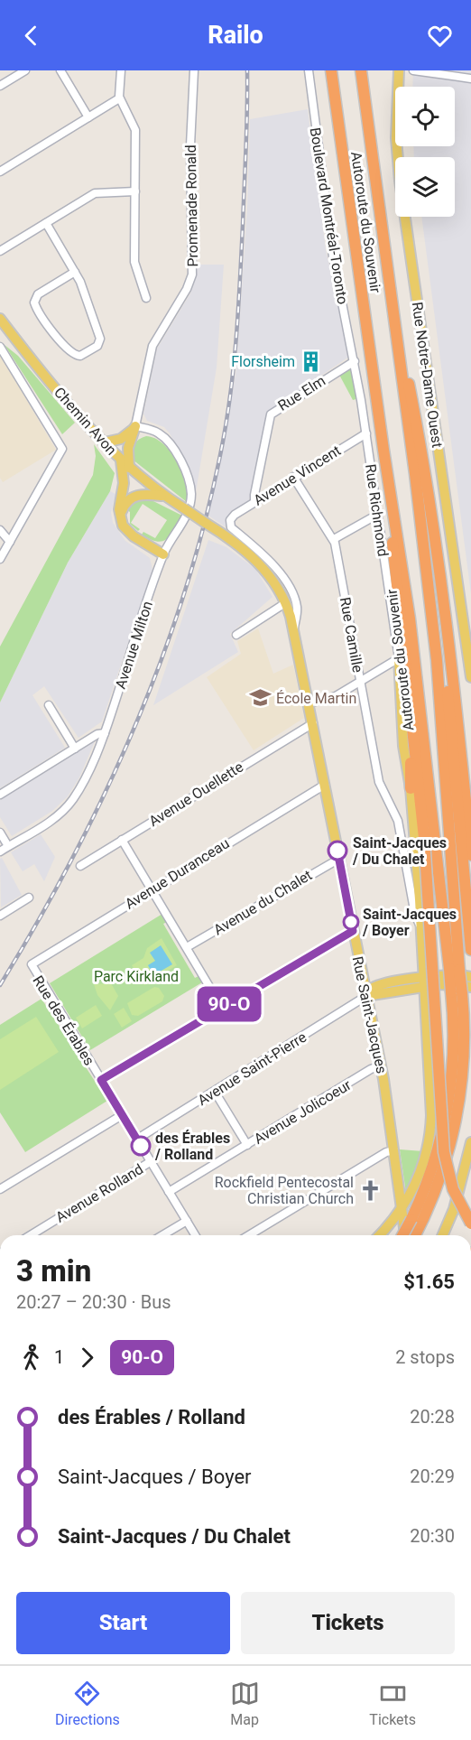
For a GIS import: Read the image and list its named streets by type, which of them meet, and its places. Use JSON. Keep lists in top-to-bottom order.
{
  "streets": {
    "highway": ["Autoroute du Souvenir"],
    "main road": [
      "Rue Notre-Dame Ouest",
      "Chemin Avon",
      "Rue Saint-Jacques",
      "Avenue Saint-Pierre"
    ],
    "street": [
      "Promenade Ronald",
      "Boulevard Montréal-Toronto",
      "Rue Elm",
      "Avenue Vincent",
      "Rue Richmond",
      "Rue Camille",
      "Avenue Milton",
      "Avenue Ouellette",
      "Avenue Duranceau",
      "Avenue du Chalet",
      "Rue des Érables",
      "Avenue Jolicoeur",
      "Avenue Rolland"
    ]
  },
  "crossings": [
    ["Promenade Ronald", "Avenue Milton"],
    ["Boulevard Montréal-Toronto", "Rue Elm"],
    ["Boulevard Montréal-Toronto", "Rue Richmond"],
    ["Autoroute du Souvenir", "Avenue Saint-Pierre"],
    ["Rue Elm", "Avenue Vincent"],
    ["Rue Elm", "Rue Richmond"],
    ["Chemin Avon", "Rue Saint-Jacques"],
    ["Avenue Vincent", "Rue Richmond"],
    ["Avenue Vincent", "Rue Camille"],
    ["Avenue Vincent", "Rue Saint-Jacques"],
    ["Avenue Ouellette", "Rue Saint-Jacques"],
    ["Avenue Duranceau", "Rue Saint-Jacques"],
    ["Avenue Duranceau", "Rue des Érables"],
    ["Avenue du Chalet", "Rue Saint-Jacques"],
    ["Rue Saint-Jacques", "Avenue Saint-Pierre"],
    ["Rue Saint-Jacques", "Avenue Jolicoeur"],
    ["Rue des Érables", "Avenue Saint-Pierre"],
    ["Rue des Érables", "Avenue Jolicoeur"],
    ["Rue des Érables", "Avenue Rolland"]
  ],
  "parks": ["Parc Kirkland"],
  "places": {
    "building": ["Florsheim"],
    "school or university": ["École Martin"],
    "other": ["Saint-Jacques / Du Chalet", "Saint-Jacques / Boyer", "des Érables / Rolland"],
    "church": ["Rockfield Pentecostal Christian Church"]
  },
  "lines": ["bus line 90-O"],
  "page": {
    "header": "Railo",
    "on_map": "90-O",
    "heading": ["3 min", "20:27 – 20:30 · Bus", "$1.65"],
    "legs": ["1", "90-O", "2 stops"],
    "list": [
      {
        "name": "des Érables / Rolland",
        "value": "20:28"
      },
      {
        "name": "Saint-Jacques / Boyer",
        "value": "20:29"
      },
      {
        "name": "Saint-Jacques / Du Chalet",
        "value": "20:30"
      }
    ],
    "buttons": ["Start", "Tickets"],
    "tabs": ["Directions", "Map", "Tickets"]
  }
}
